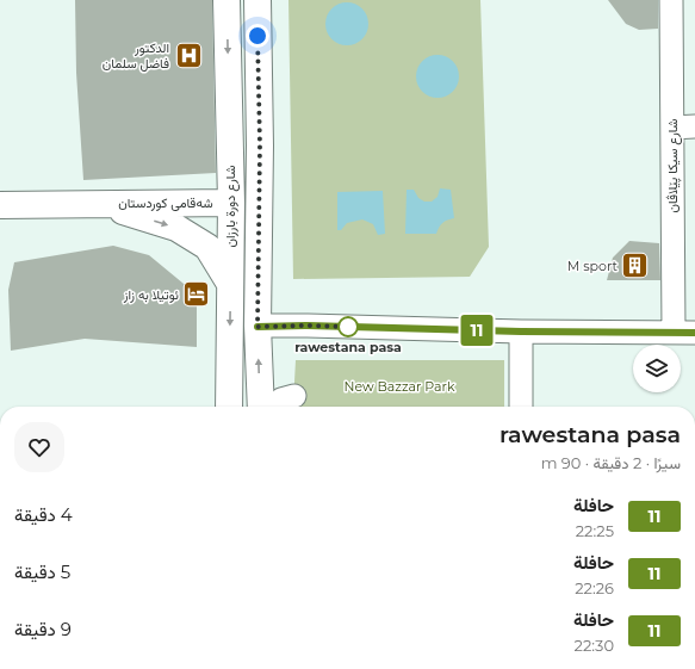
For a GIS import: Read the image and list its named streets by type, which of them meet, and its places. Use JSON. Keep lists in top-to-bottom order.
{
  "streets": {
    "main road": ["شەقامی کوردستان", "شارع دورة بارزان"],
    "street": ["شارع سيكا پێلاڤان"]
  },
  "crossings": [
    ["شەقامی کوردستان", "شارع دورة بارزان"]
  ],
  "one_way": ["شەقامی کوردستان"],
  "parks": ["New Bazzar Park"],
  "places": {
    "hospital": ["الدكتور فاضل سلمان"],
    "building": ["M sport"],
    "hotel": ["ئوتيلا به زاز"],
    "other": ["rawestana pasa"]
  },
  "lines": ["bus line 11"],
  "page": {
    "on_map": "11",
    "heading": ["rawestana pasa", "سيرًا · 2 دقيقة · 90 m"],
    "list": [
      {
        "mark": "11",
        "name": "حافلة",
        "note": "22:25",
        "value": "4 دقيقة"
      },
      {
        "mark": "11",
        "name": "حافلة",
        "note": "22:26",
        "value": "5 دقيقة"
      },
      {
        "mark": "11",
        "name": "حافلة",
        "note": "22:30",
        "value": "9 دقيقة"
      }
    ]
  }
}
